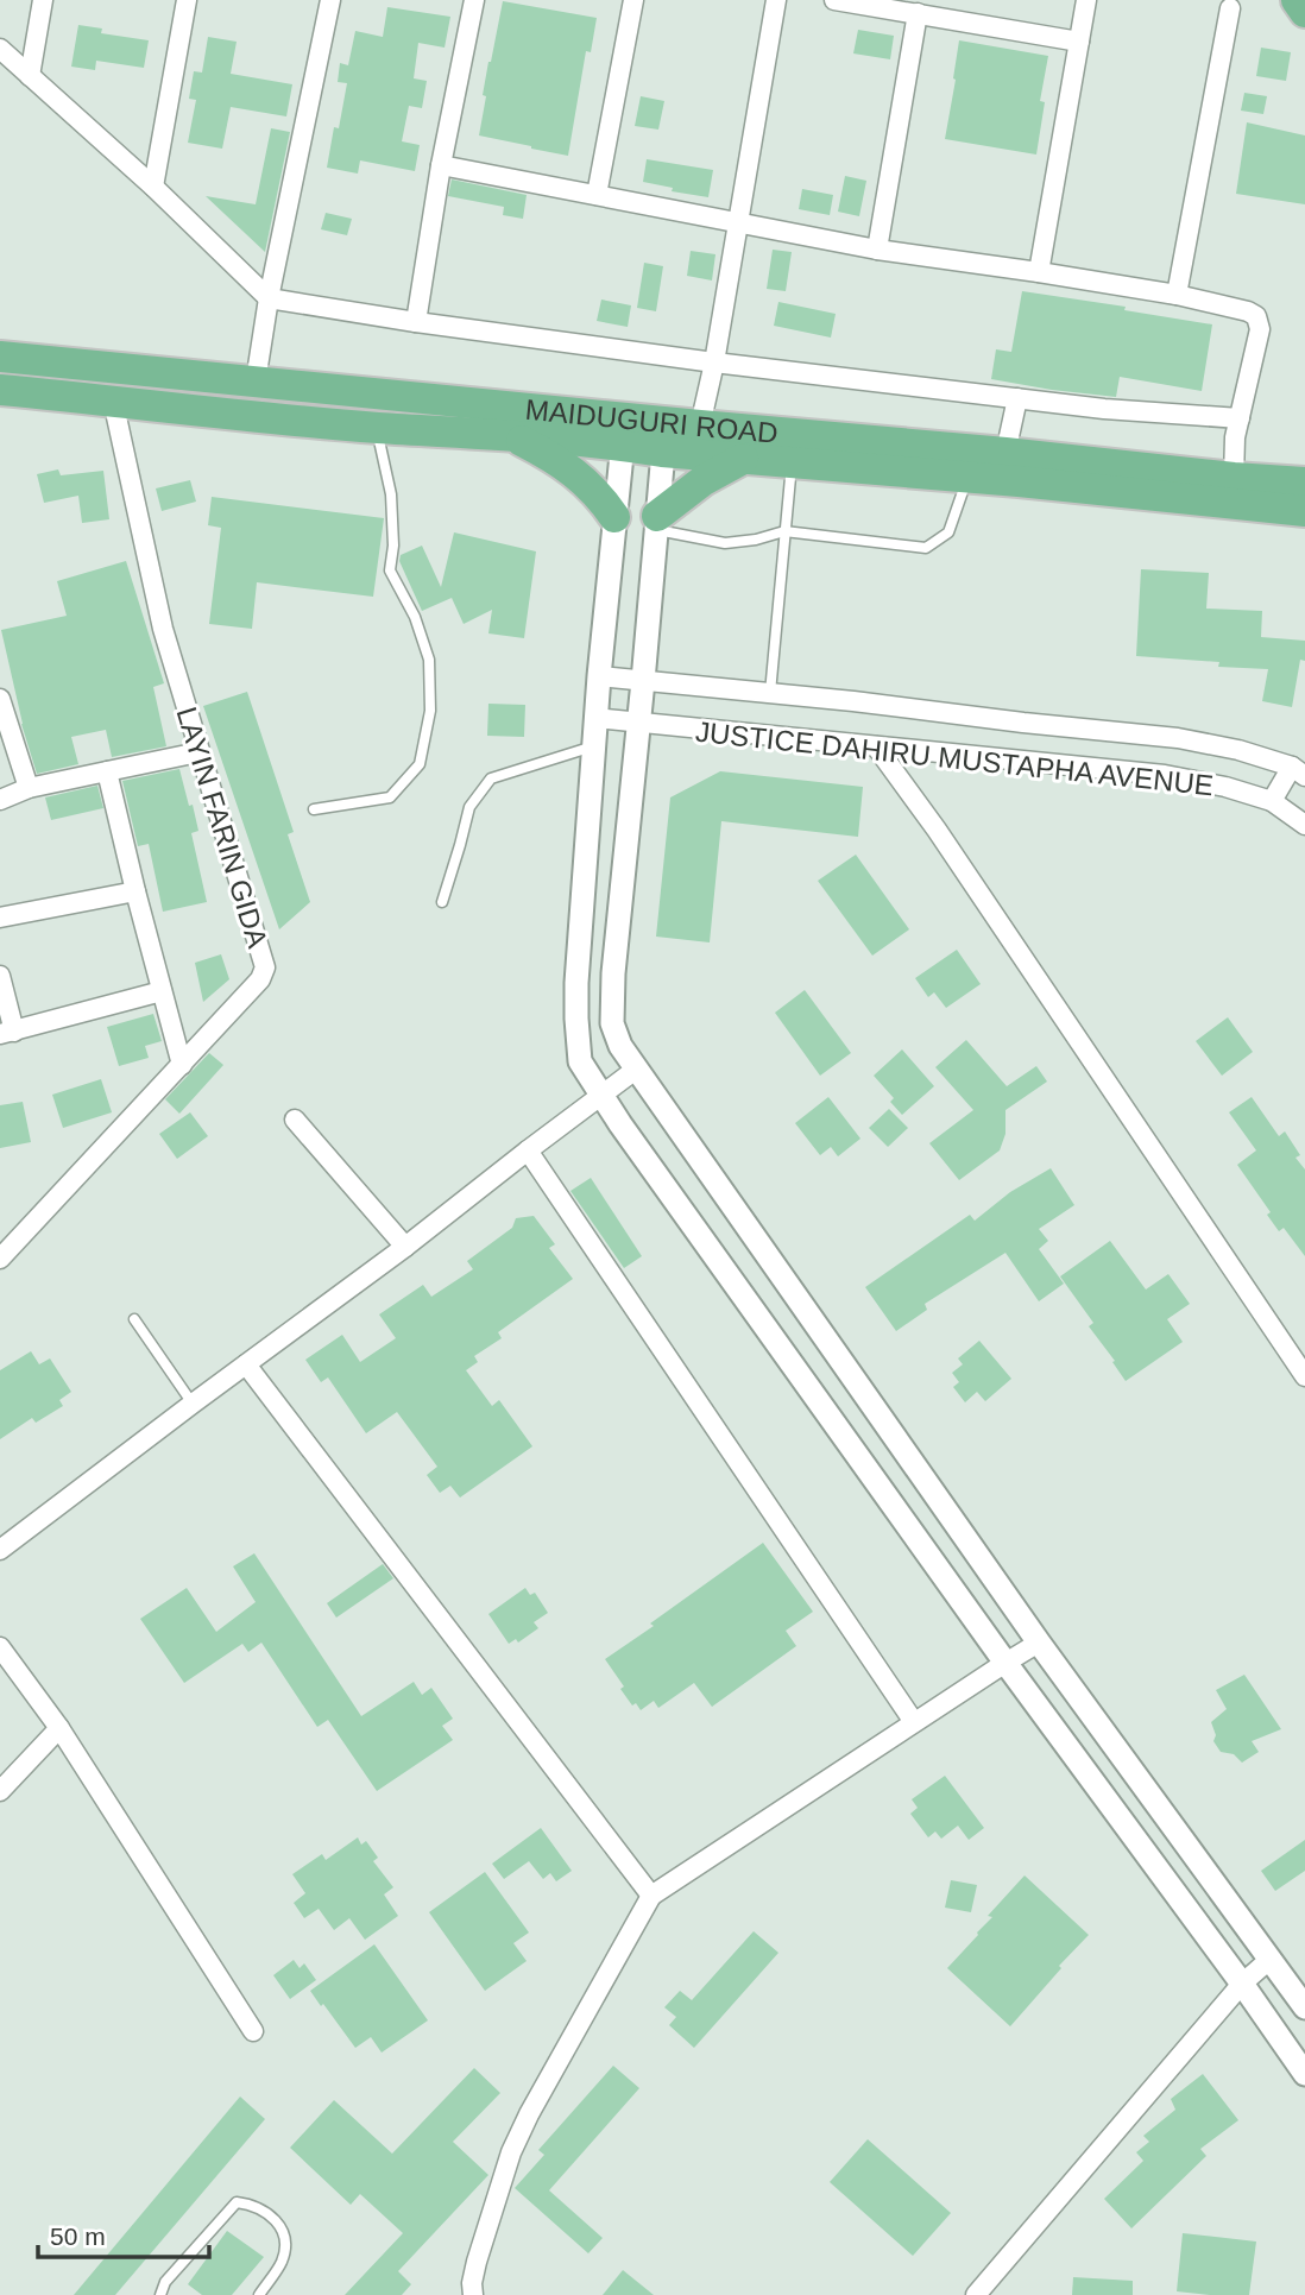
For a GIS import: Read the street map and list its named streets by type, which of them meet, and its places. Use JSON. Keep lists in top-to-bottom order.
{
  "streets": {
    "highway": ["MAIDUGURI ROAD"],
    "street": ["JUSTICE DAHIRU MUSTAPHA AVENUE", "LAYIN FARIN GIDA"]
  },
  "crossings": [
    ["MAIDUGURI ROAD", "LAYIN FARIN GIDA"]
  ],
  "scale_bar": "50 m"
}
